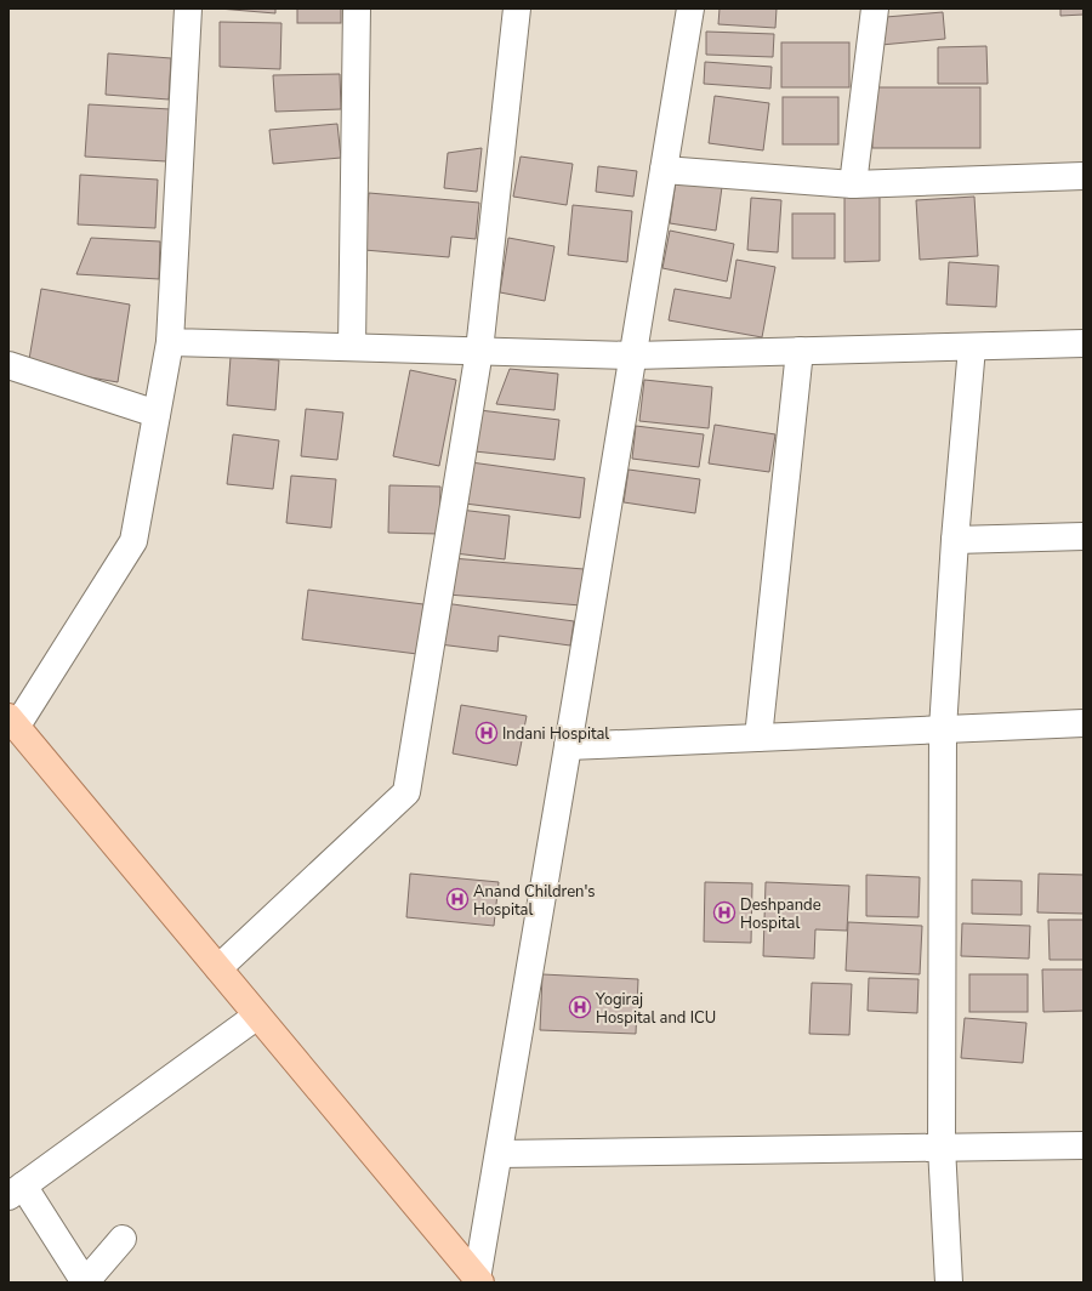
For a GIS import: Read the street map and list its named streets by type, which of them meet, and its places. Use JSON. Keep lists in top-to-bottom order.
{
  "places": {
    "hospital": [
      "Indani Hospital",
      "Anand Children's Hospital",
      "Deshpande Hospital",
      "Yogiraj Hospital and ICU"
    ]
  }
}
